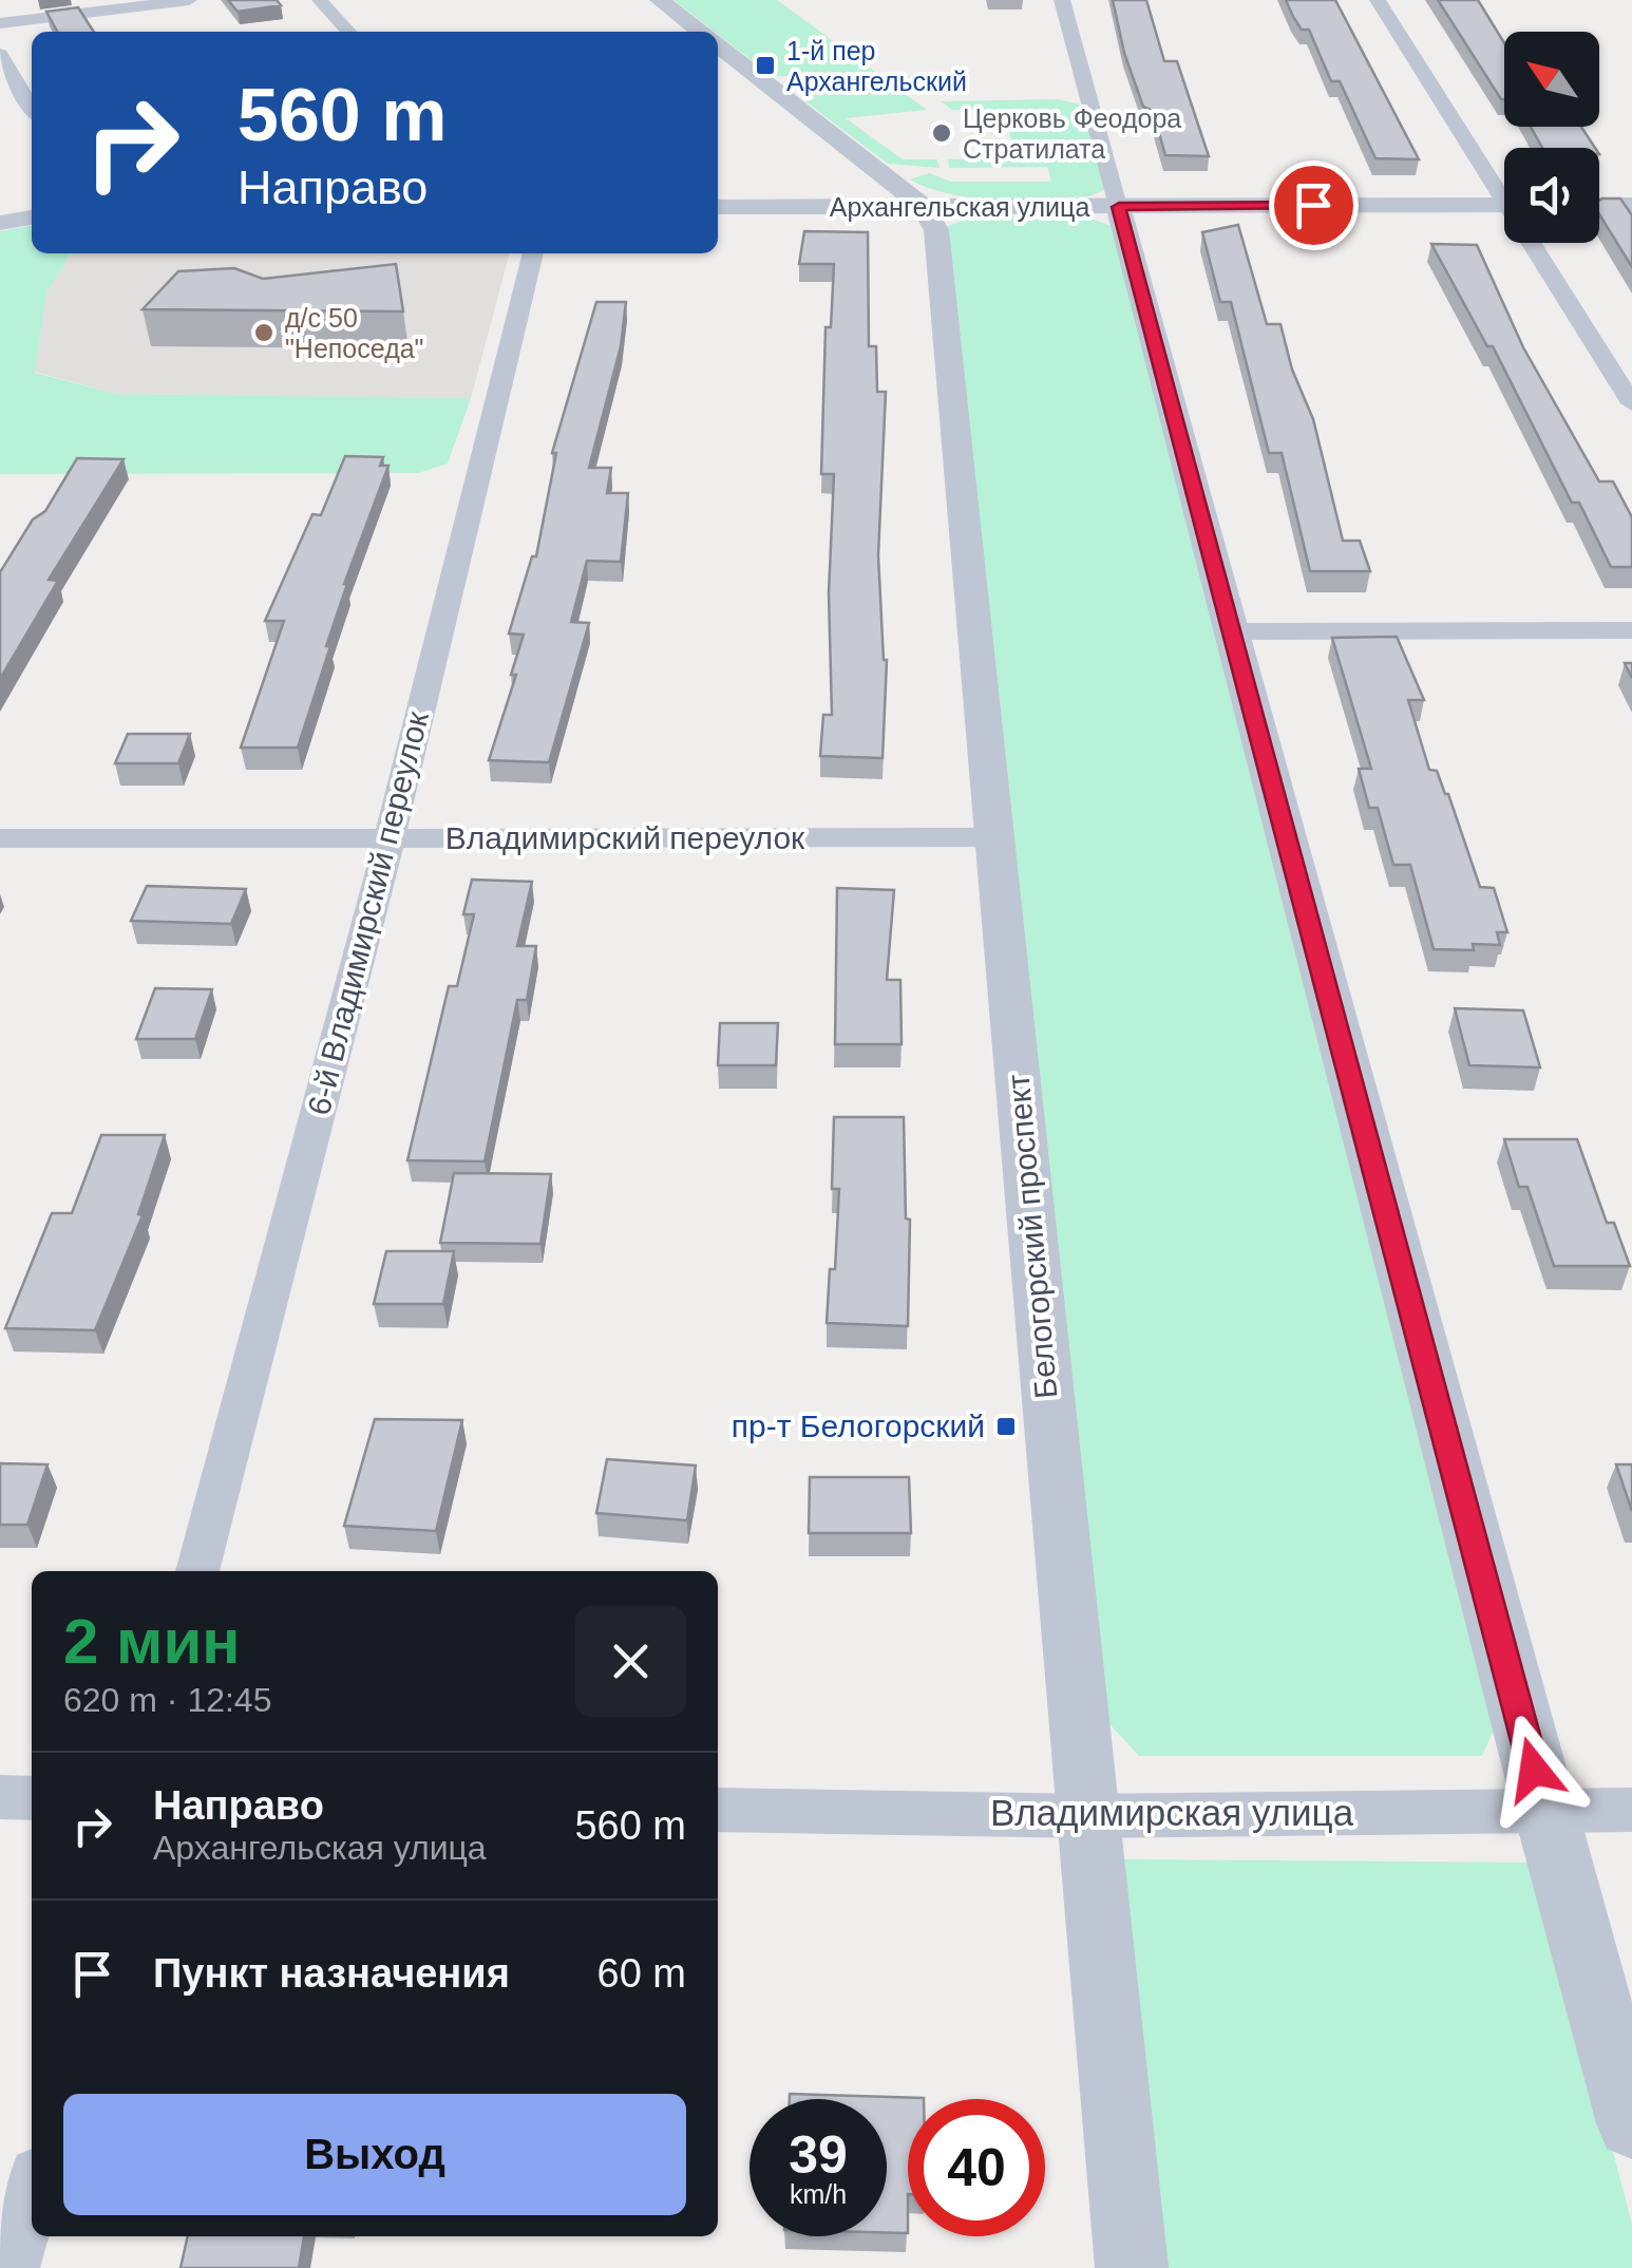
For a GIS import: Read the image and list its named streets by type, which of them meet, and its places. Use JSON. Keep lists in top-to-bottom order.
{
  "streets": {
    "street": [
      "Архангельская улица",
      "Владимирский переулок",
      "6-й Владимирский переулок",
      "Белогорский проспект",
      "Владимирская улица"
    ]
  },
  "crossings": [
    ["Архангельская улица", "Белогорский проспект"],
    ["Владимирский переулок", "6-й Владимирский переулок"],
    ["Владимирский переулок", "Белогорский проспект"],
    ["Белогорский проспект", "Владимирская улица"]
  ],
  "places": {
    "transit": ["1-й пер Архангельский", "пр-т Белогорский"],
    "other": ["Церковь Феодора Стратилата", "д/с 50 \"Непоседа\""]
  },
  "north": "top left",
  "page": {
    "turn": ["560 m", "Направо"],
    "heading": ["2 мин", "620 m · 12:45"],
    "list": [
      {
        "name": "Направо",
        "note": "Архангельская улица",
        "value": "560 m"
      },
      {
        "name": "Пункт назначения",
        "value": "60 m"
      }
    ],
    "buttons": "Выход",
    "speed": "39 km/h",
    "limit": "40"
  }
}
